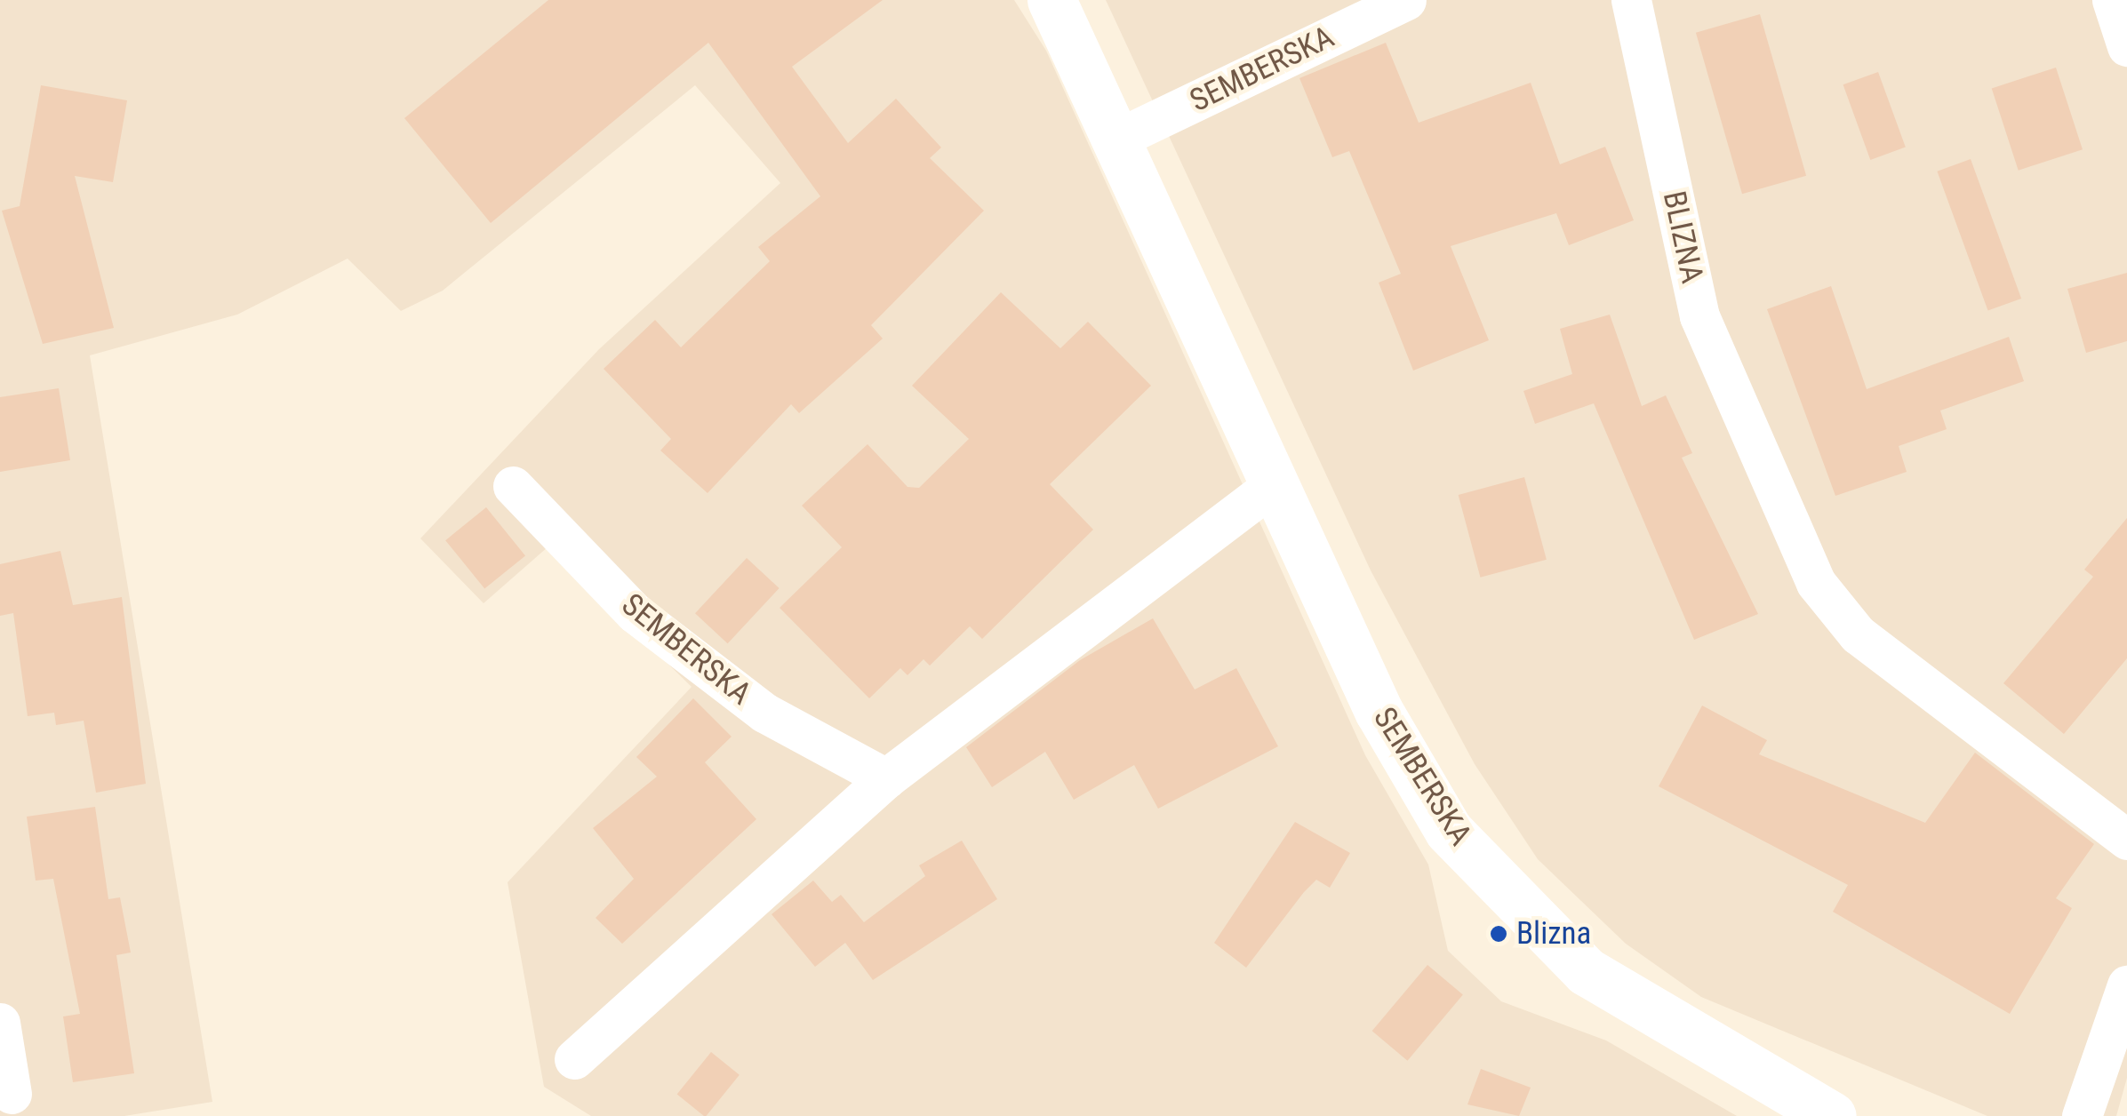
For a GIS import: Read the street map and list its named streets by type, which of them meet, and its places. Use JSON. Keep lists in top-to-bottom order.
{
  "streets": {
    "main road": ["SEMBERSKA"],
    "street": ["BLIZNA"]
  },
  "places": ["Blizna"]
}
